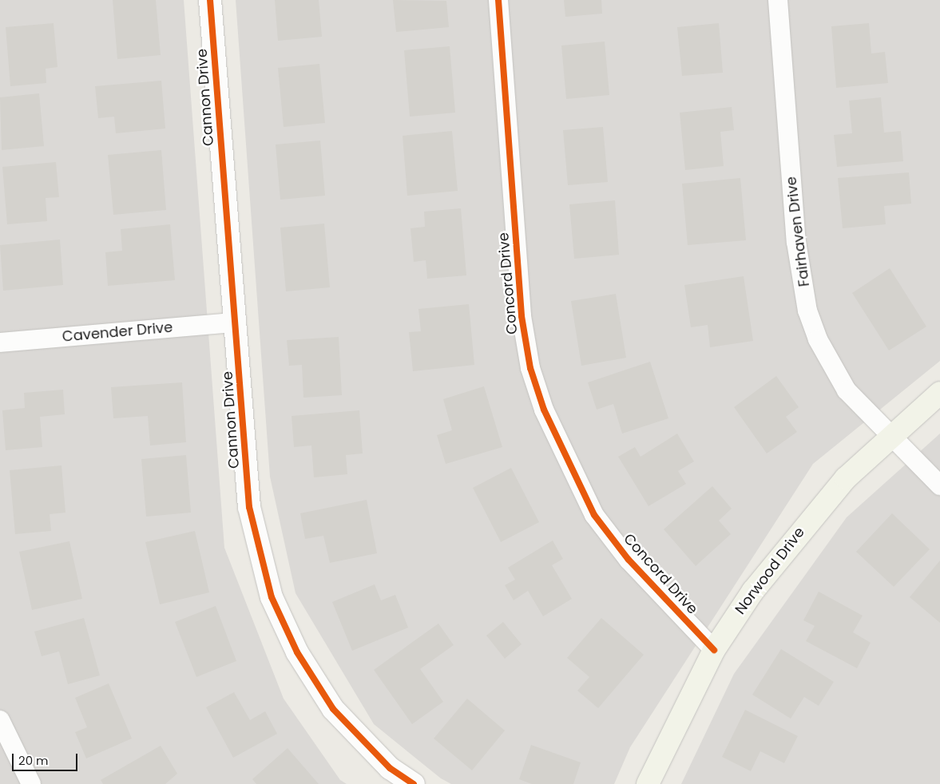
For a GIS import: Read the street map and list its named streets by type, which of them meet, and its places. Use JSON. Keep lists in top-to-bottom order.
{
  "streets": {
    "main road": ["Norwood Drive"],
    "street": [
      "Cannon Drive",
      "Fairhaven Drive",
      "Concord Drive",
      "Cavender Drive"
    ]
  },
  "crossings": [
    ["Cannon Drive", "Cavender Drive"],
    ["Fairhaven Drive", "Norwood Drive"],
    ["Concord Drive", "Norwood Drive"]
  ],
  "scale_bar": "20 m"
}
